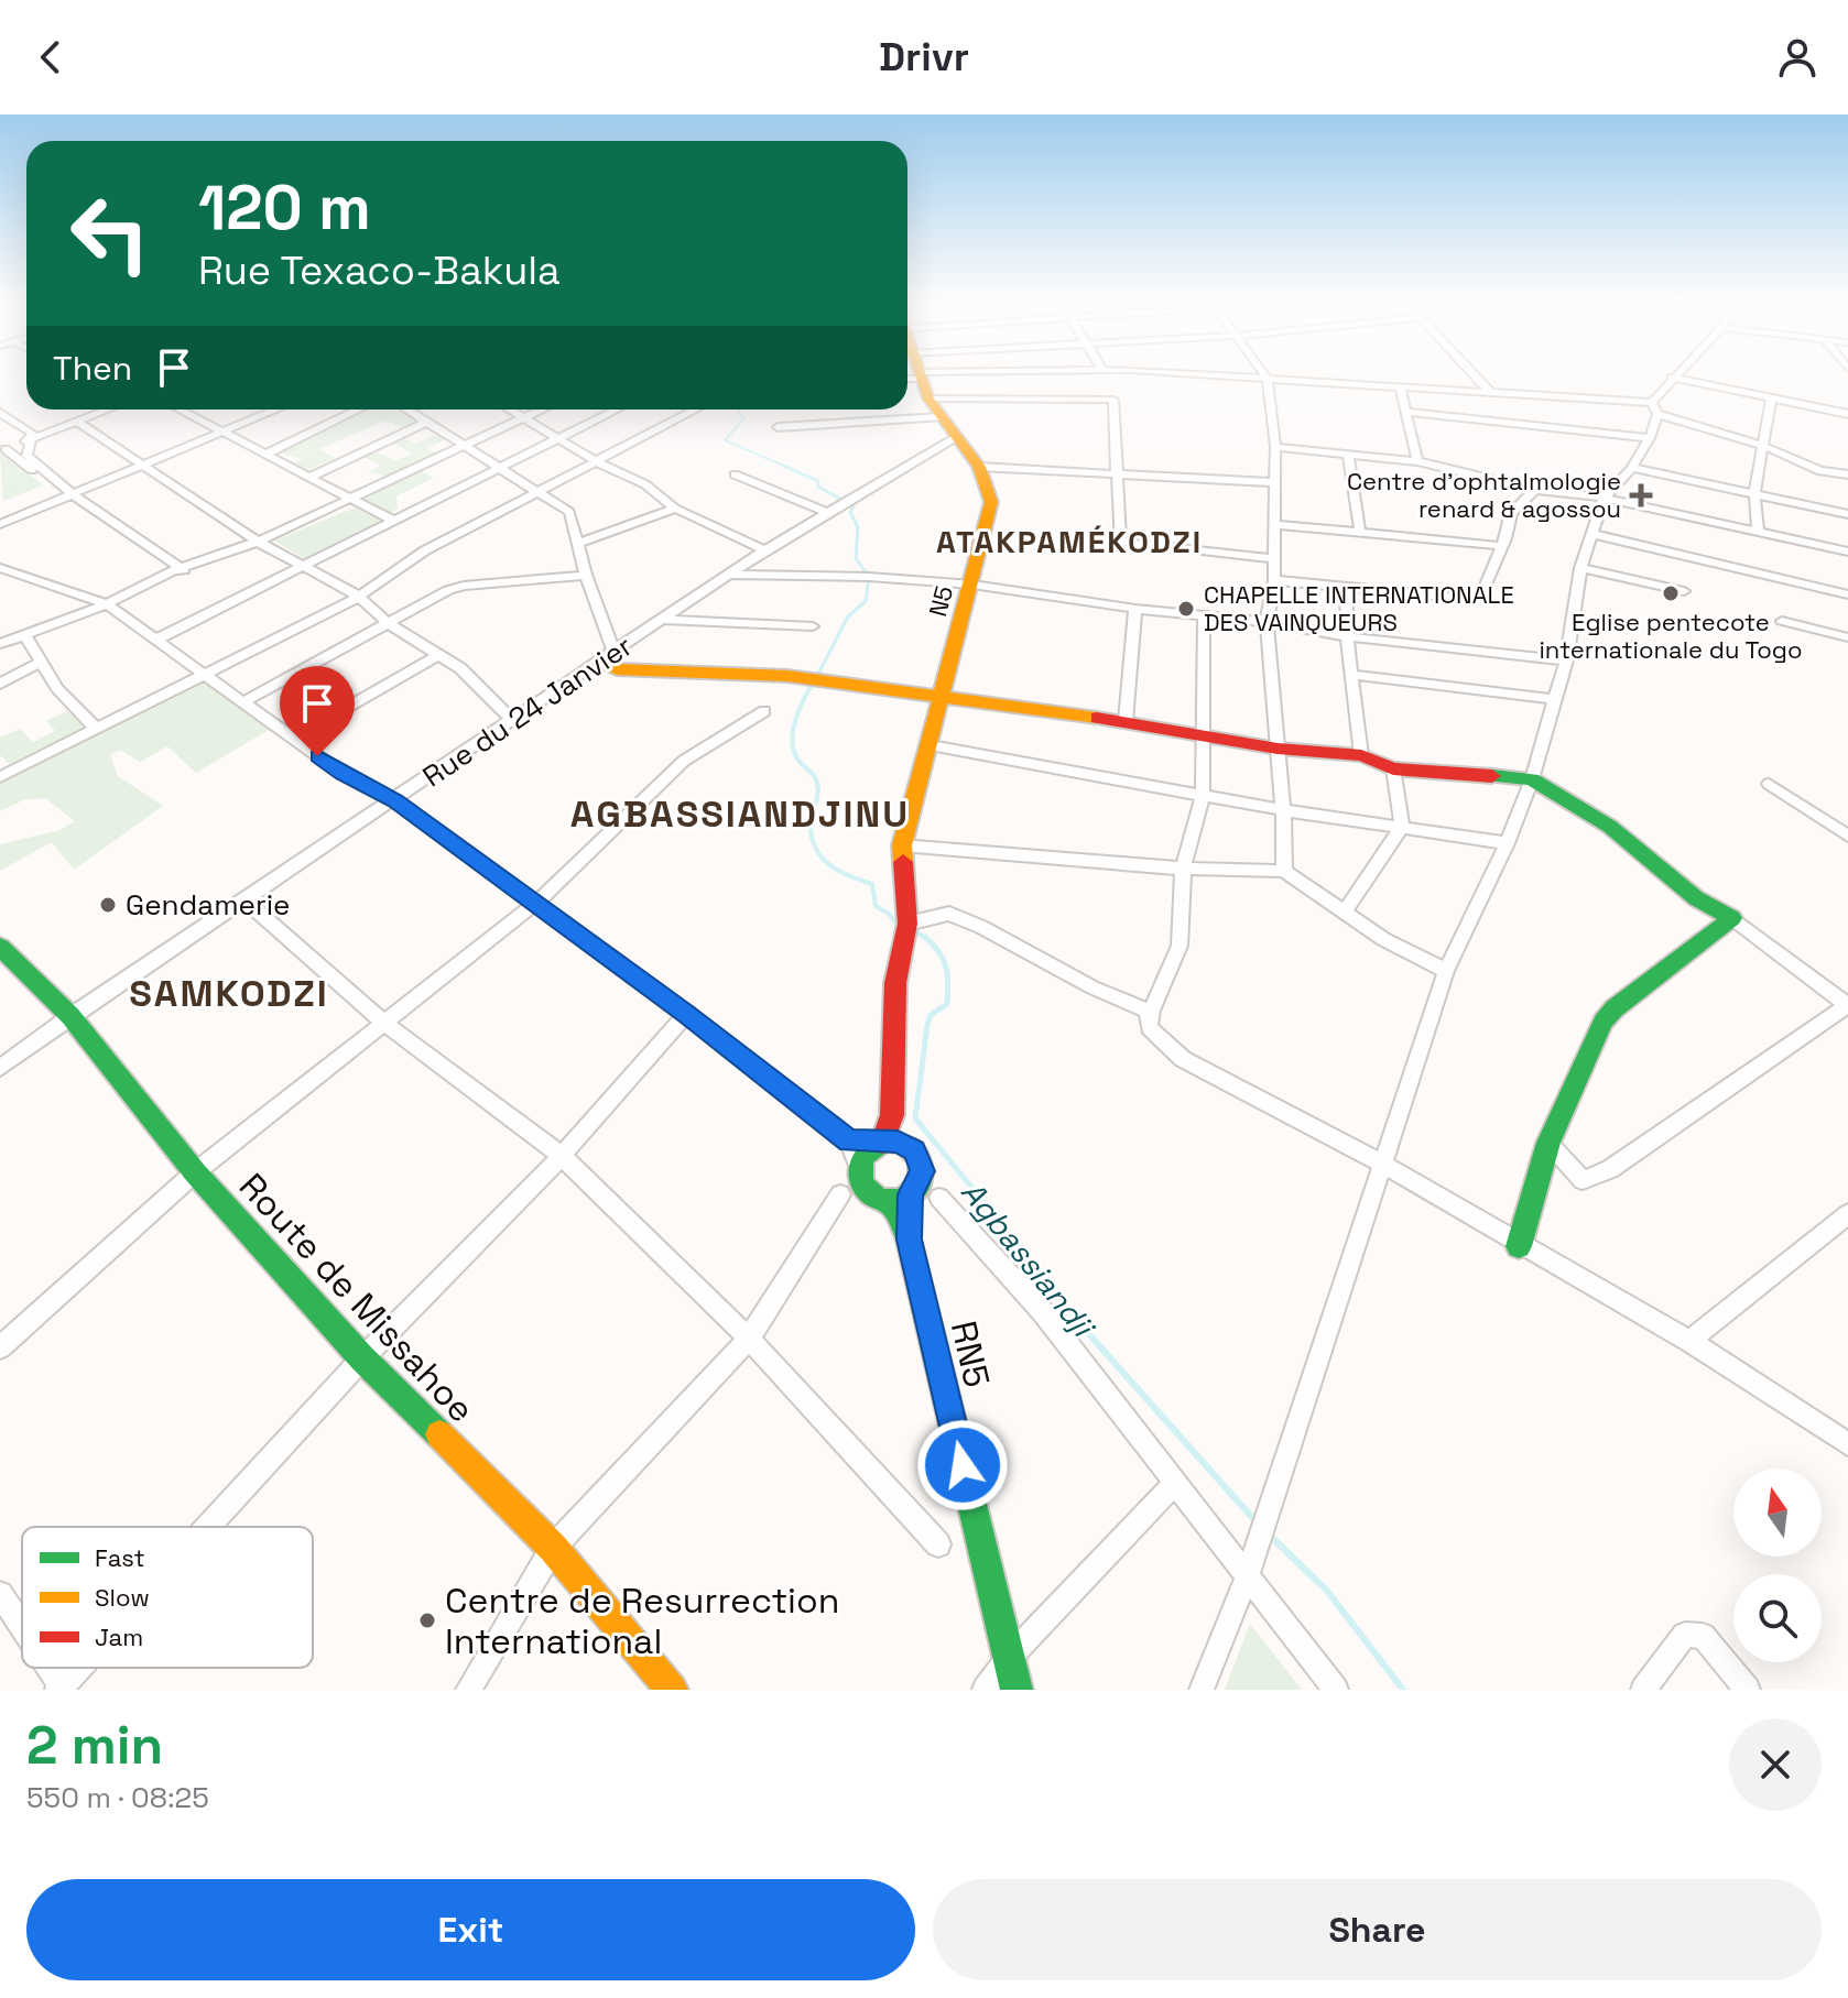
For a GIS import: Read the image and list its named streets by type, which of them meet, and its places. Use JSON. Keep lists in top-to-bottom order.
{
  "streets": {
    "main road": ["N5", "Route de Missahoe", "RN5"],
    "street": ["Rue du 24 Janvier"]
  },
  "crossings": [
    ["N5", "Rue du 24 Janvier"],
    ["N5", "RN5"],
    ["Rue du 24 Janvier", "Route de Missahoe"]
  ],
  "districts": ["ATAKPAMÉKODZI", "AGBASSIANDJINU", "SAMKODZI"],
  "water": ["Agbassiandji"],
  "places": {
    "health": ["Centre d'ophtalmologie renard & agossou"],
    "other": [
      "Eglise pentecote internationale du Togo",
      "CHAPELLE INTERNATIONALE DES VAINQUEURS",
      "Gendamerie",
      "Centre de Resurrection International"
    ]
  },
  "legend": ["Fast", "Slow", "Jam"],
  "north": "top",
  "page": {
    "header": "Drivr",
    "turn": ["120 m", "Rue Texaco-Bakula"],
    "then": "Then",
    "heading": ["2 min", "550 m · 08:25"],
    "buttons": ["Exit", "Share"]
  }
}
